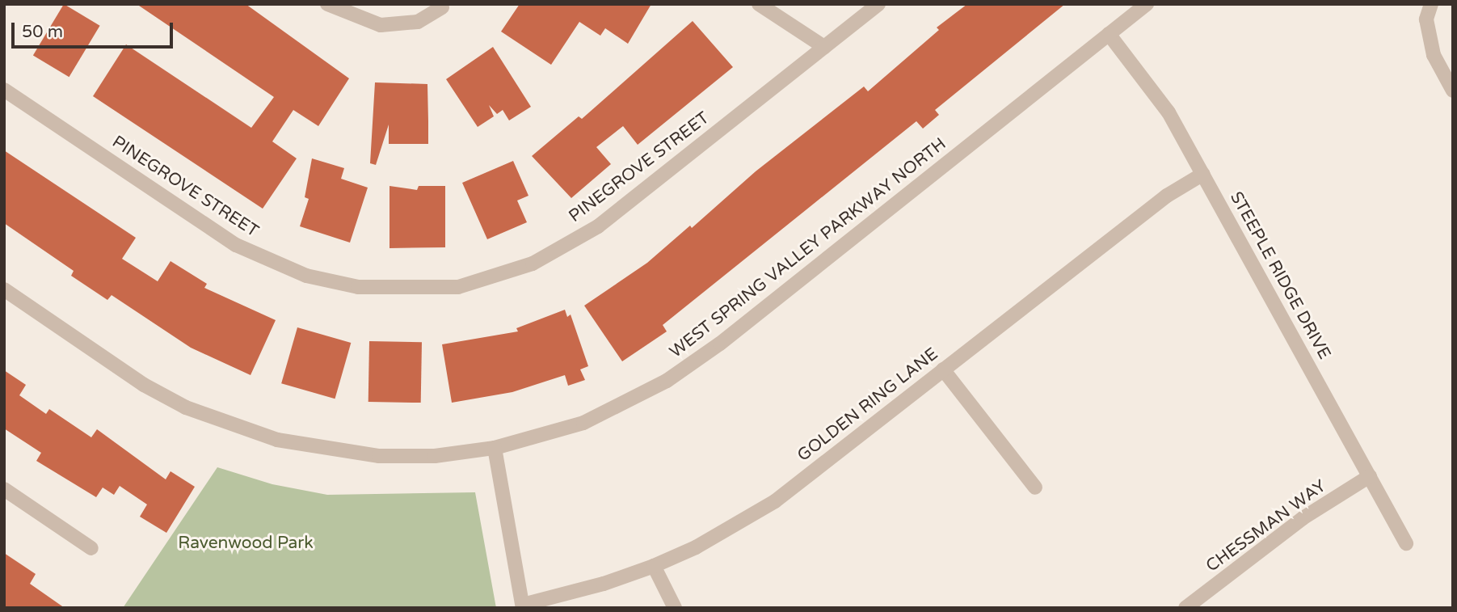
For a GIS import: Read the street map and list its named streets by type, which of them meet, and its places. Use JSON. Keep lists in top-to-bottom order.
{
  "streets": {
    "street": [
      "PINEGROVE STREET",
      "WEST SPRING VALLEY PARKWAY NORTH",
      "STEEPLE RIDGE DRIVE",
      "GOLDEN RING LANE",
      "CHESSMAN WAY"
    ]
  },
  "crossings": [
    ["WEST SPRING VALLEY PARKWAY NORTH", "STEEPLE RIDGE DRIVE"],
    ["STEEPLE RIDGE DRIVE", "GOLDEN RING LANE"],
    ["STEEPLE RIDGE DRIVE", "CHESSMAN WAY"]
  ],
  "parks": ["Ravenwood Park"],
  "scale_bar": "50 m"
}
